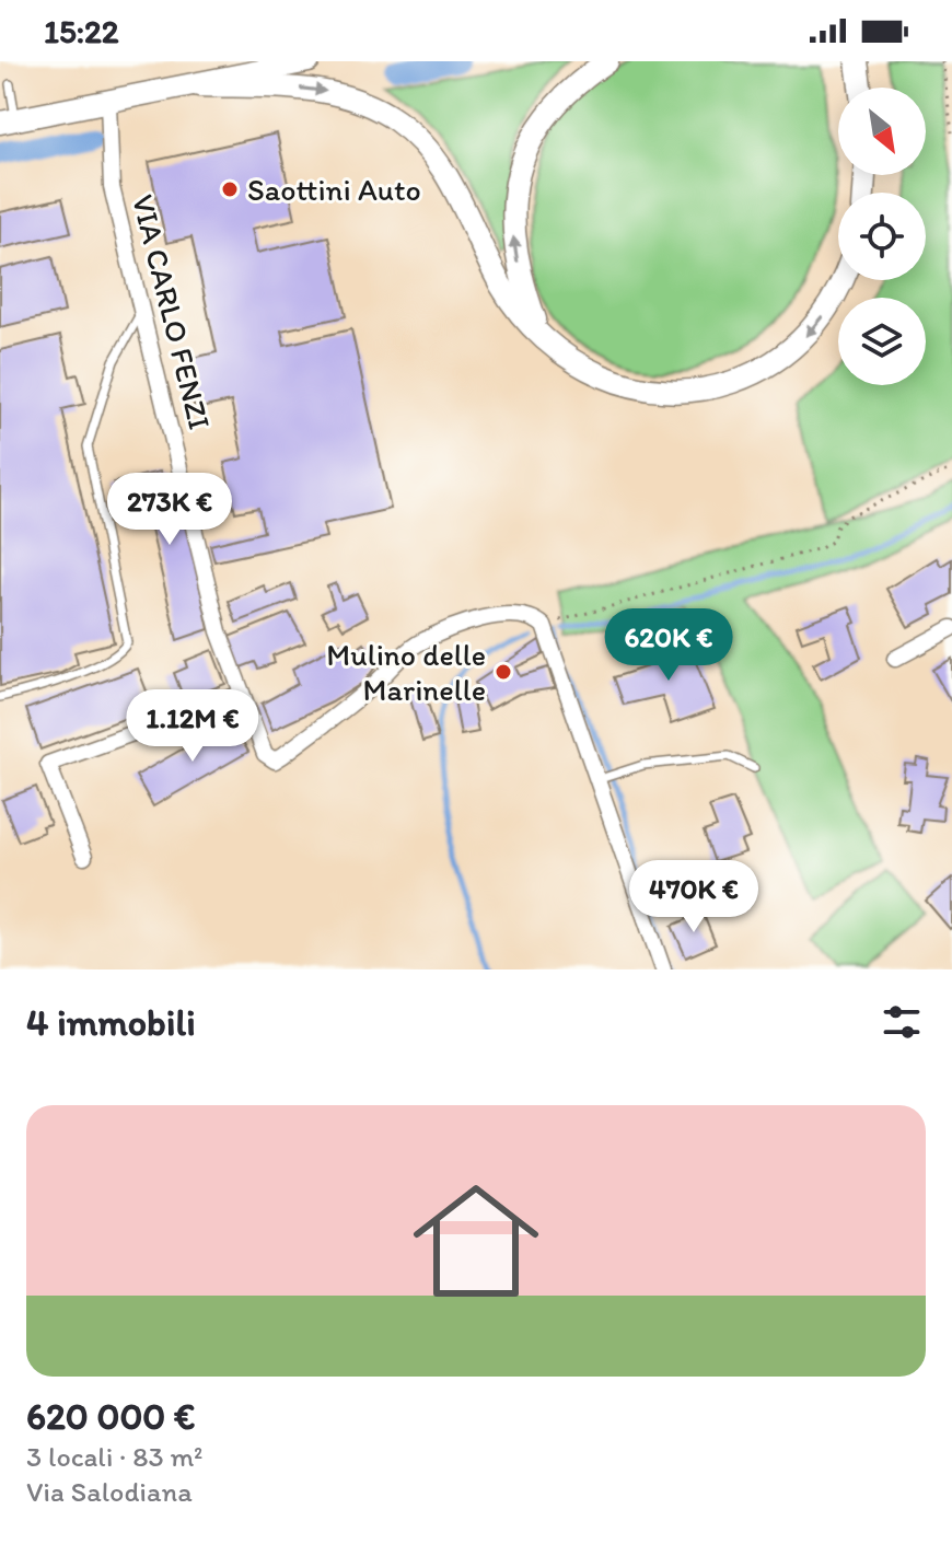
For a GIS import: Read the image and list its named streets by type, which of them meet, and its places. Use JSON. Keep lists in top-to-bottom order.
{
  "streets": {
    "street": ["VIA CARLO FENZI"]
  },
  "places": ["Saottini Auto", "Mulino delle Marinelle"],
  "north": "bottom right",
  "page": {
    "status": "15:22",
    "price": [
      "273K €",
      "620K €",
      "1.12M €",
      "470K €"
    ],
    "heading": "4 immobili",
    "list": [
      {
        "name": "620 000 €",
        "note": "3 locali · 83 m² · Via Salodiana"
      }
    ]
  }
}
